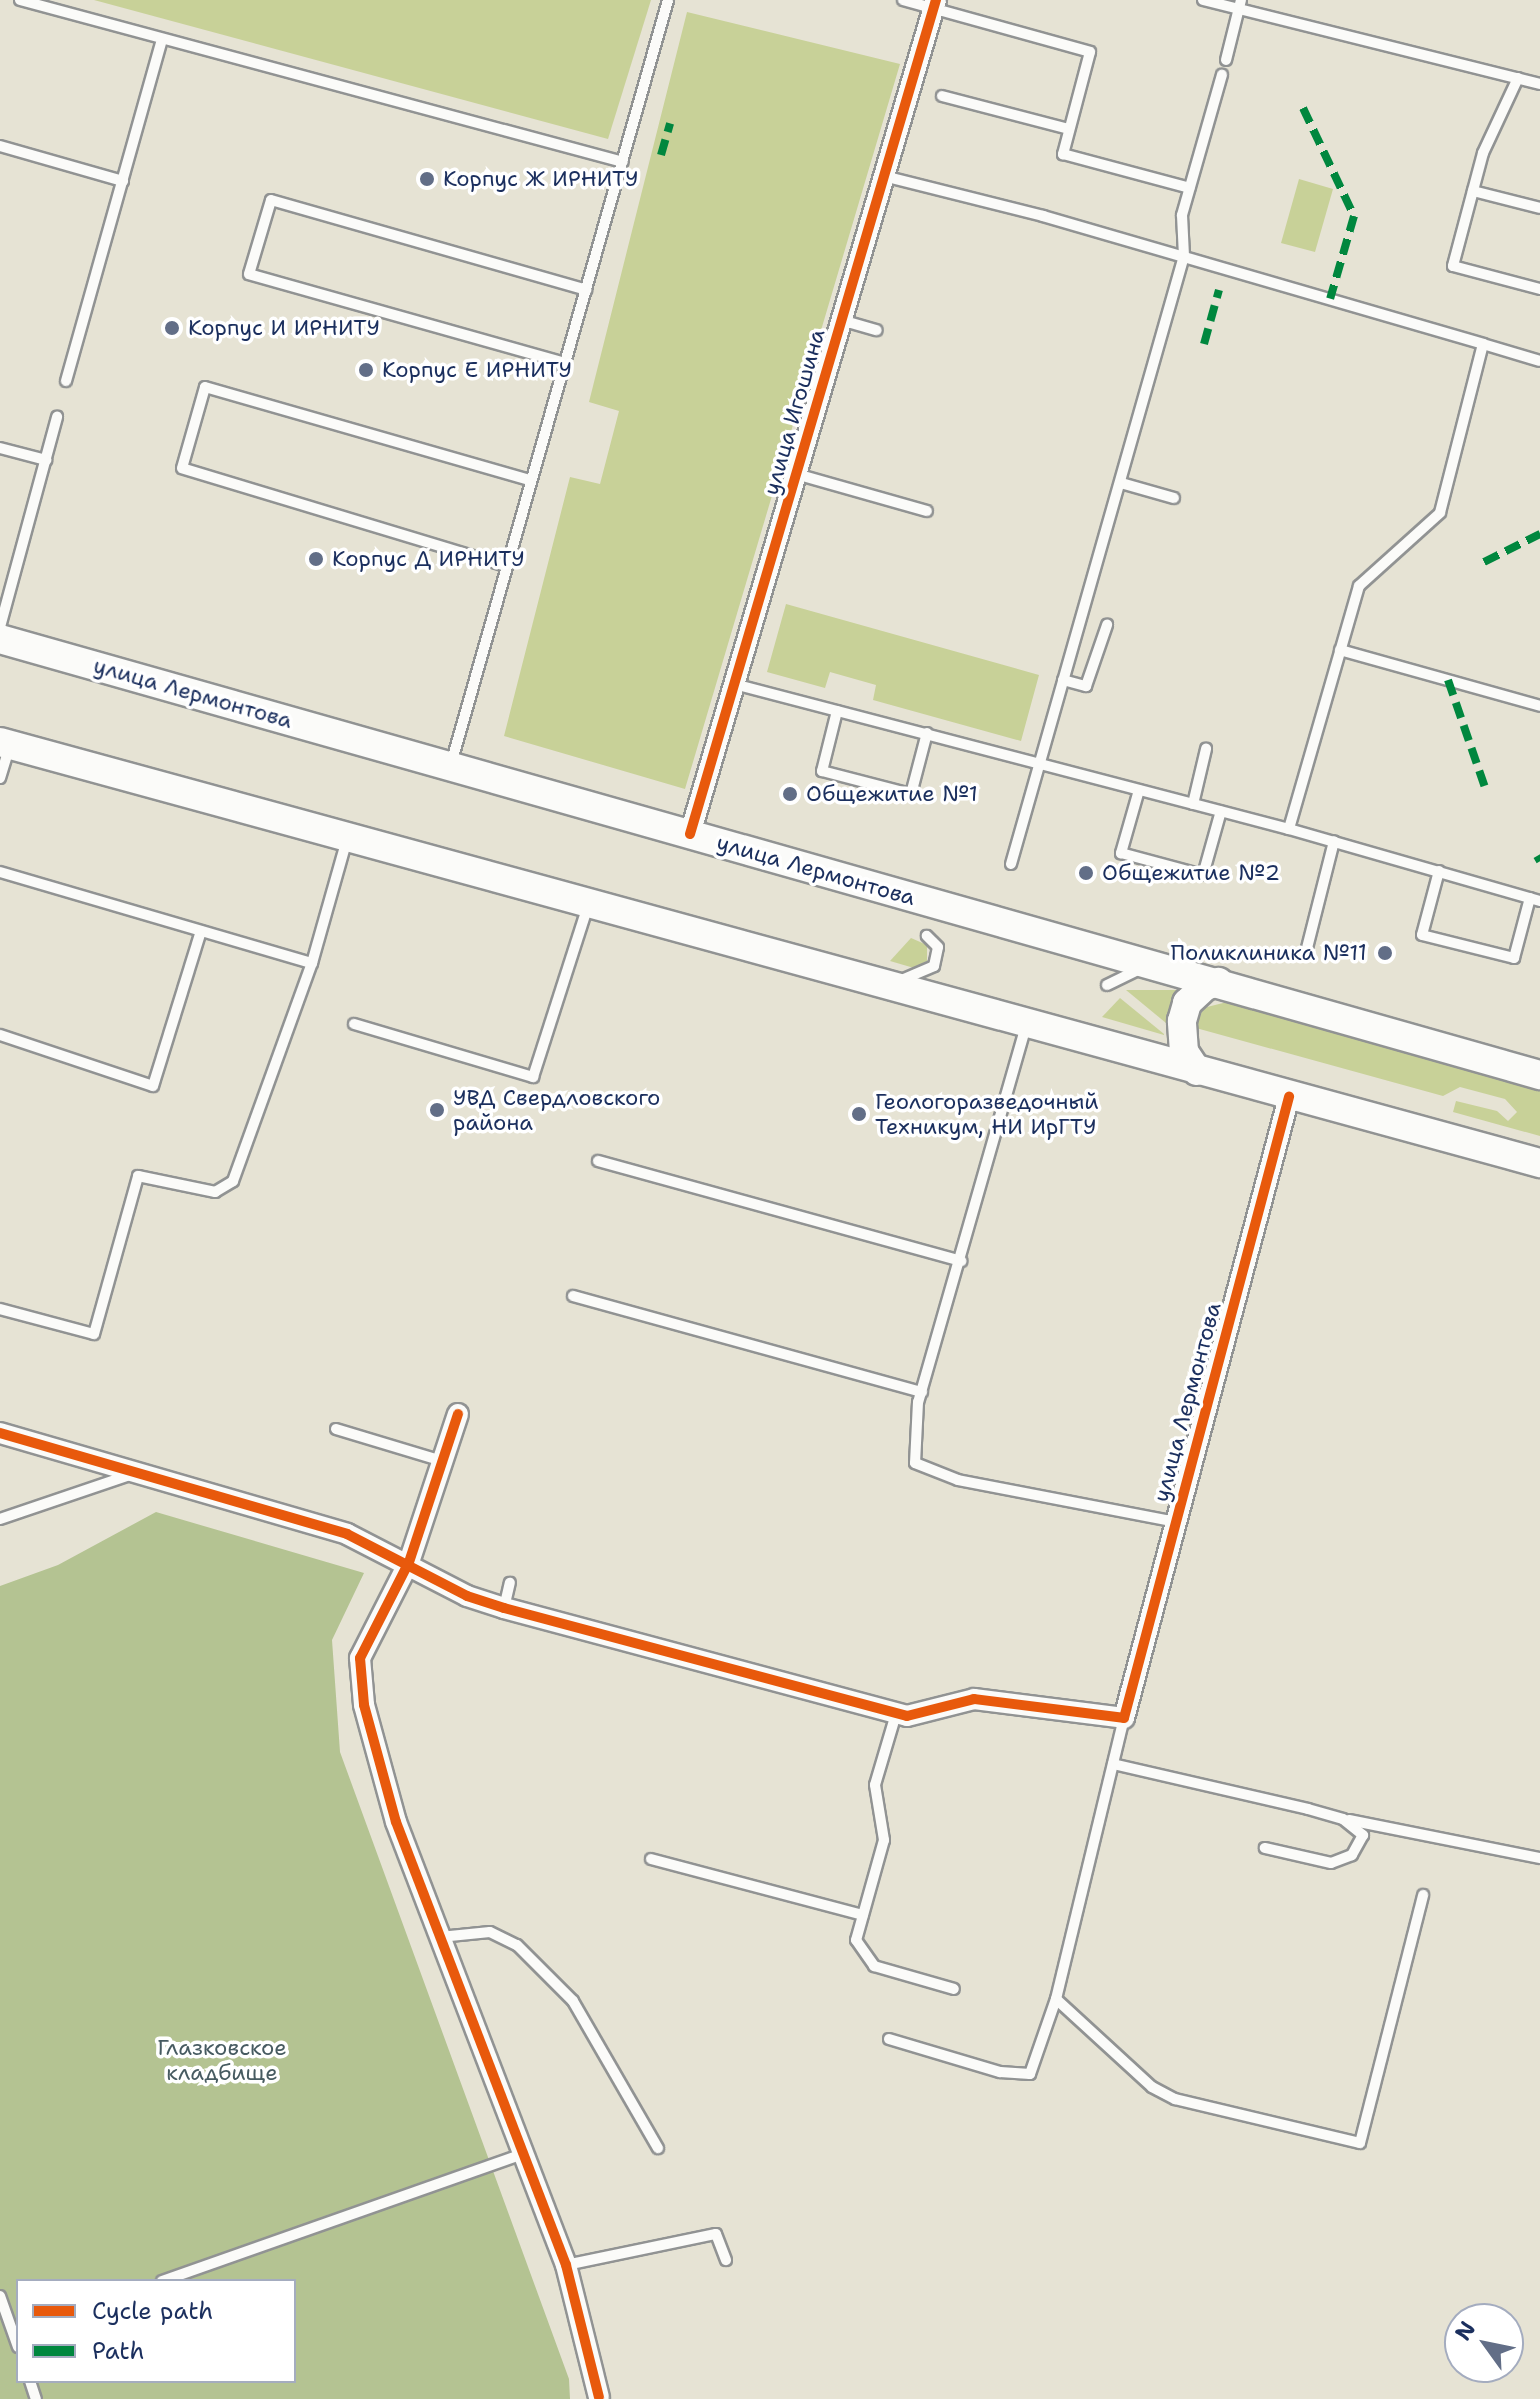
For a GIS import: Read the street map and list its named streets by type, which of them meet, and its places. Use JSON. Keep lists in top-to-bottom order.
{
  "streets": {
    "main road": ["улица Лермонтова"],
    "street": ["улица Игошина"]
  },
  "crossings": [
    ["улица Игошина", "улица Лермонтова"]
  ],
  "parks": ["Глазковское кладбище"],
  "places": [
    "Корпус Ж ИРНИТУ",
    "Корпус И ИРНИТУ",
    "Корпус Е ИРНИТУ",
    "Корпус Д ИРНИТУ",
    "Общежитие №1",
    "Общежитие №2",
    "Поликлиника №11",
    "УВД Свердловского района",
    "Геологоразведочный Техникум, НИ ИрГТУ"
  ],
  "legend": ["Cycle path", "Path"],
  "north": "top left"
}
